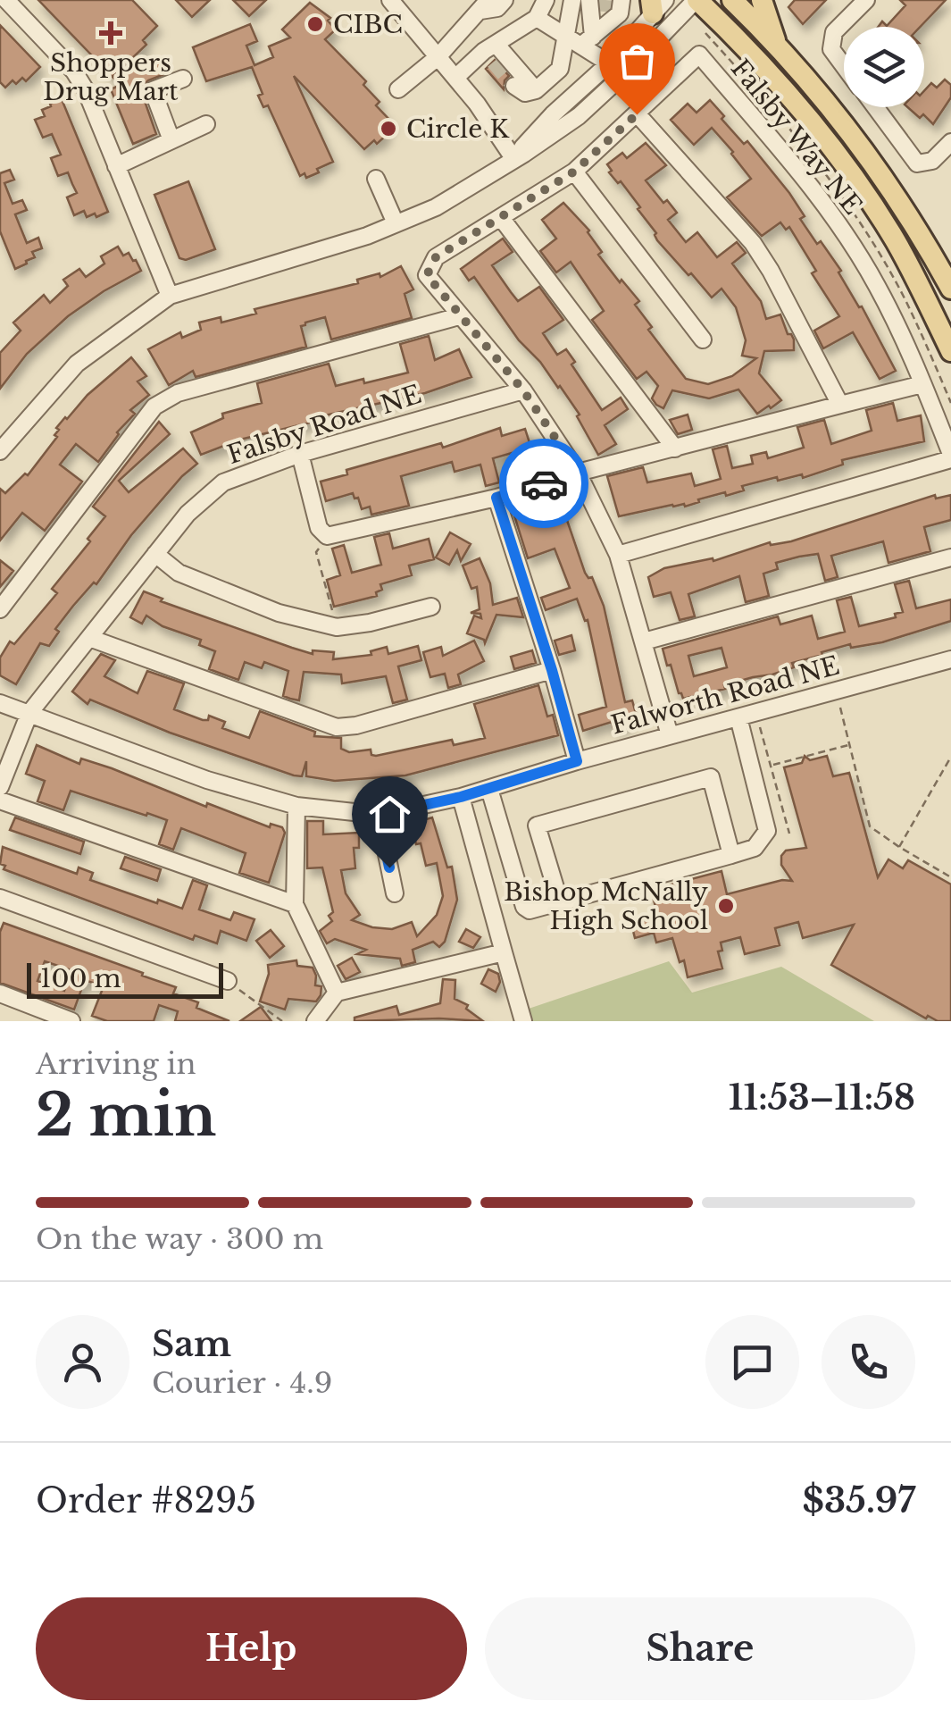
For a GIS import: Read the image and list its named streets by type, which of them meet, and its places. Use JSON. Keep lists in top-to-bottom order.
{
  "streets": {
    "street": ["Falsby Way NE", "Falsby Road NE", "Falworth Road NE"]
  },
  "crossings": [
    ["Falsby Road NE", "Falworth Road NE"]
  ],
  "places": {
    "other": ["CIBC", "Circle K", "Bishop McNally High School"],
    "health": ["Shoppers Drug Mart"]
  },
  "scale_bar": "100 m",
  "page": {
    "scale": "100 m",
    "heading": ["2 min", "Arriving in", "11:53–11:58"],
    "panel": [
      "Sam",
      "Courier · 4.9",
      "Order #8295",
      "$35.97"
    ],
    "bar": "On the way · 300 m",
    "buttons": ["Help", "Share"]
  }
}
